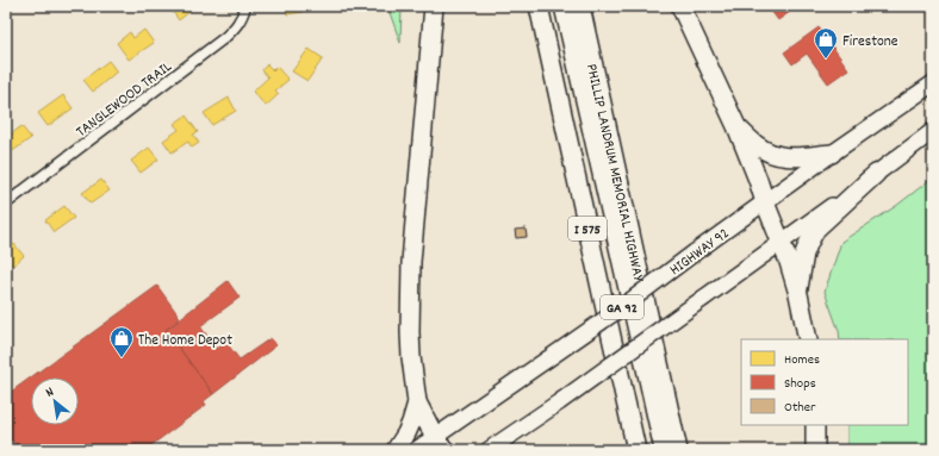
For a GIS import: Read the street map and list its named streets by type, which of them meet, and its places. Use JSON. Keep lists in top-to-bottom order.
{
  "streets": {
    "highway": ["PHILLIP LANDRUM MEMORIAL HIGHWAY", "I 575"],
    "main road": ["HIGHWAY 92", "GA 92"],
    "street": ["TANGLEWOOD TRAIL"]
  },
  "places": {
    "shop": ["Firestone", "The Home Depot"]
  },
  "legend": ["Homes", "Shops", "Other"],
  "north": "top left"
}
